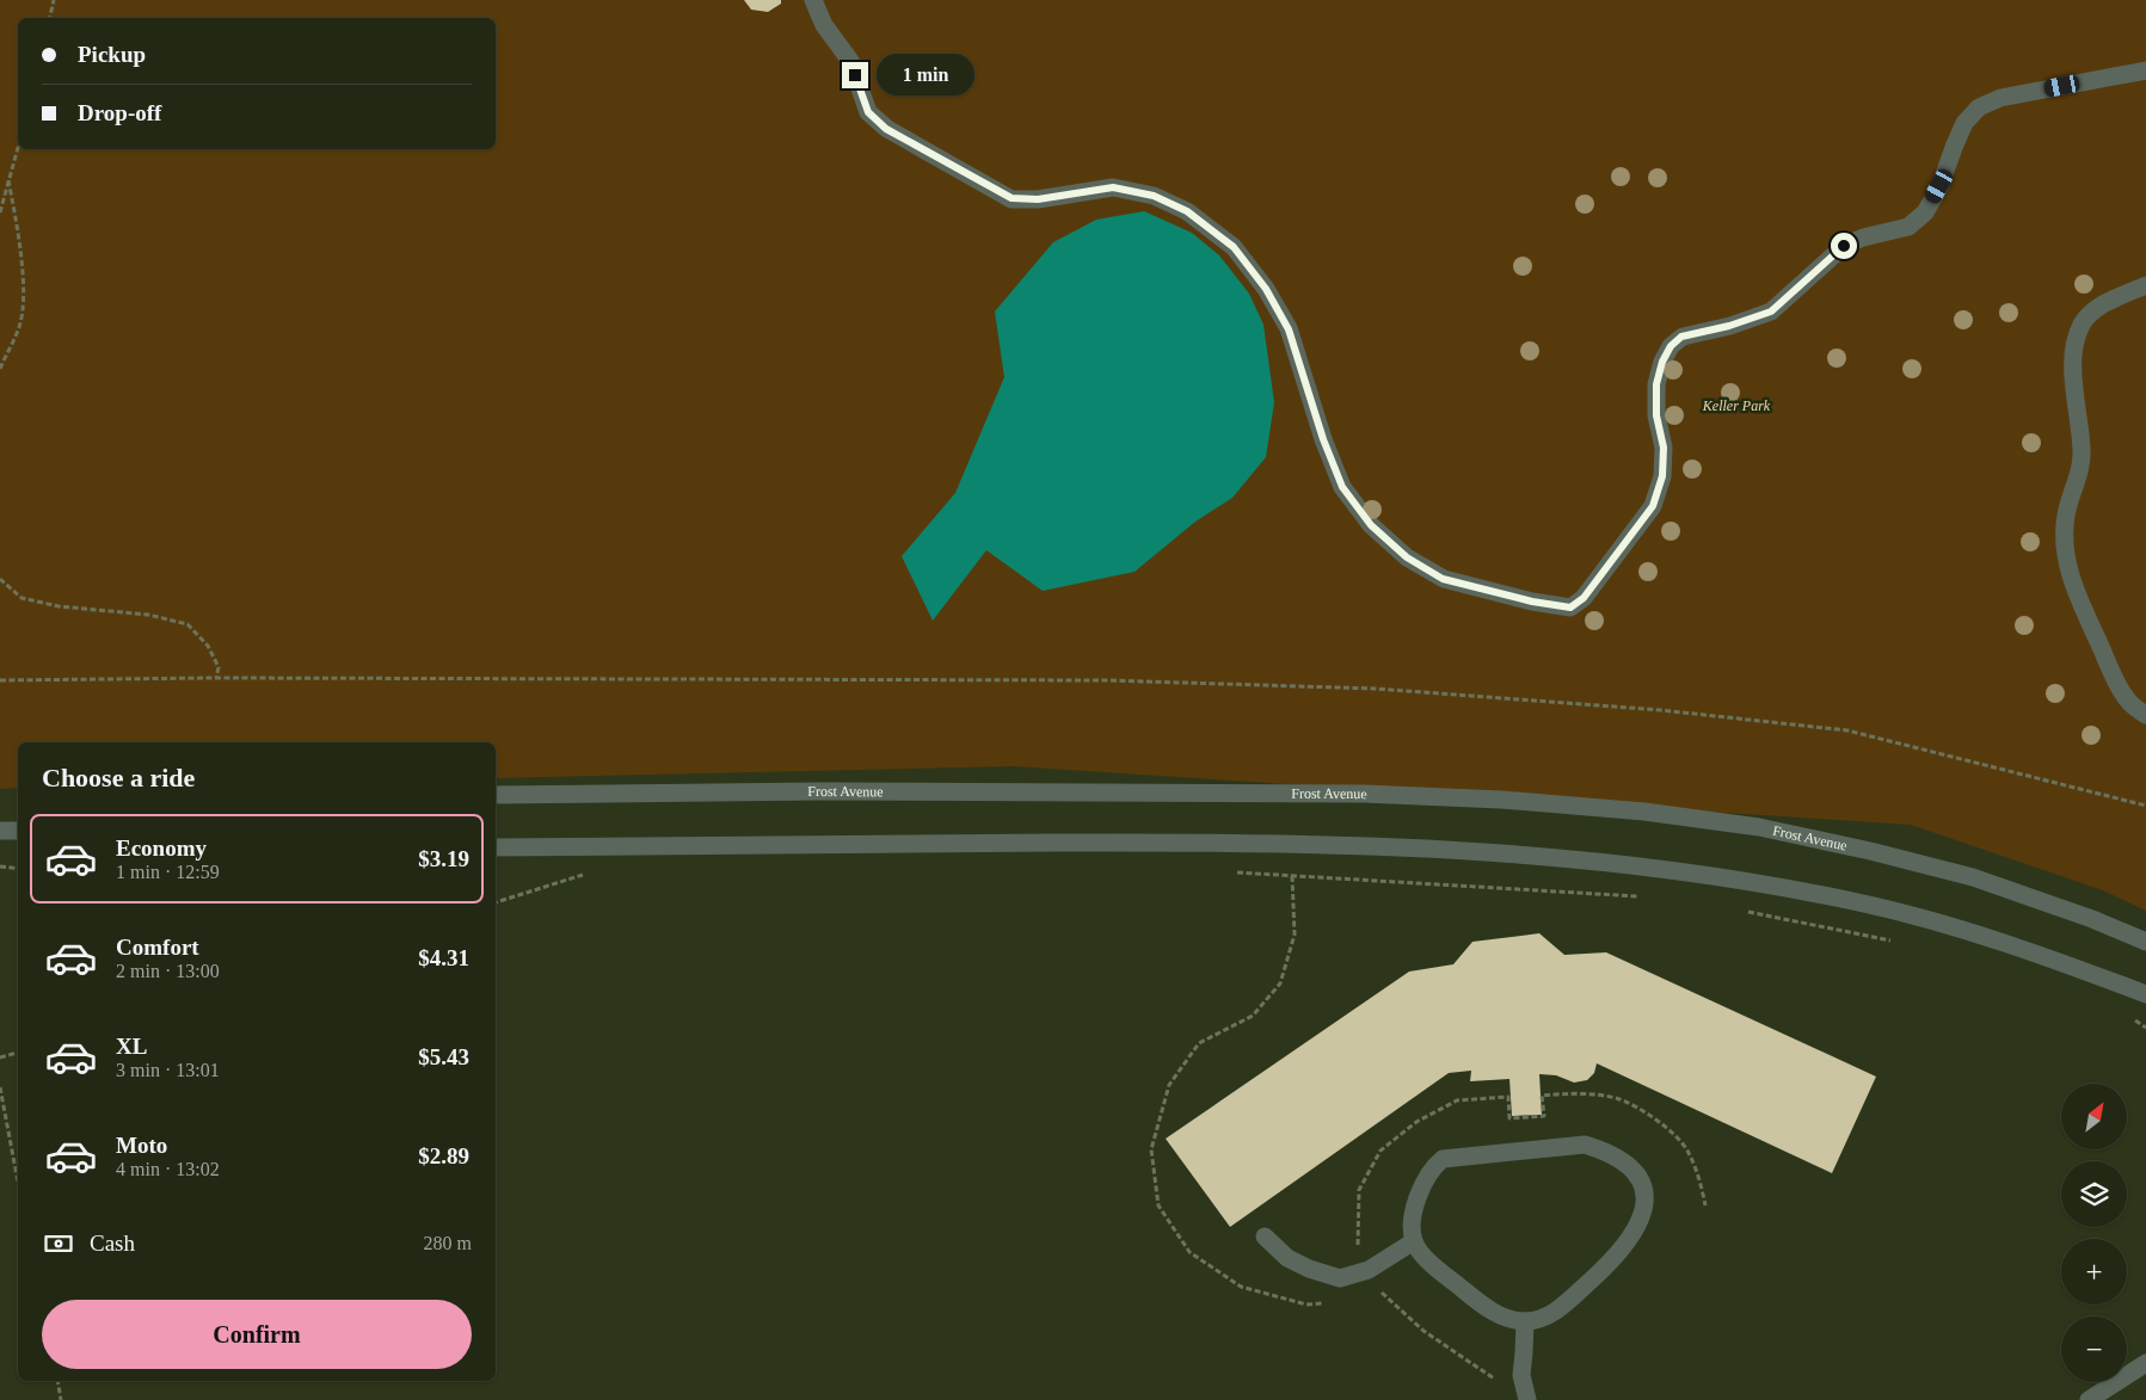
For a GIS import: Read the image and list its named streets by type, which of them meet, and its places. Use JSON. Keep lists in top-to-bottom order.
{
  "streets": {
    "street": ["Frost Avenue"]
  },
  "parks": ["Keller Park"],
  "north": "top right",
  "page": {
    "banner": ["Pickup", "Drop-off"],
    "bubble": "1 min",
    "heading": "Choose a ride",
    "list": [
      {
        "name": "Economy",
        "note": "1 min · 12:59",
        "value": "$3.19"
      },
      {
        "name": "Comfort",
        "note": "2 min · 13:00",
        "value": "$4.31"
      },
      {
        "name": "XL",
        "note": "3 min · 13:01",
        "value": "$5.43"
      },
      {
        "name": "Moto",
        "note": "4 min · 13:02",
        "value": "$2.89"
      }
    ],
    "map_buttons": ["+", "−"],
    "pay": ["Cash", "280 m"],
    "buttons": "Confirm"
  }
}
